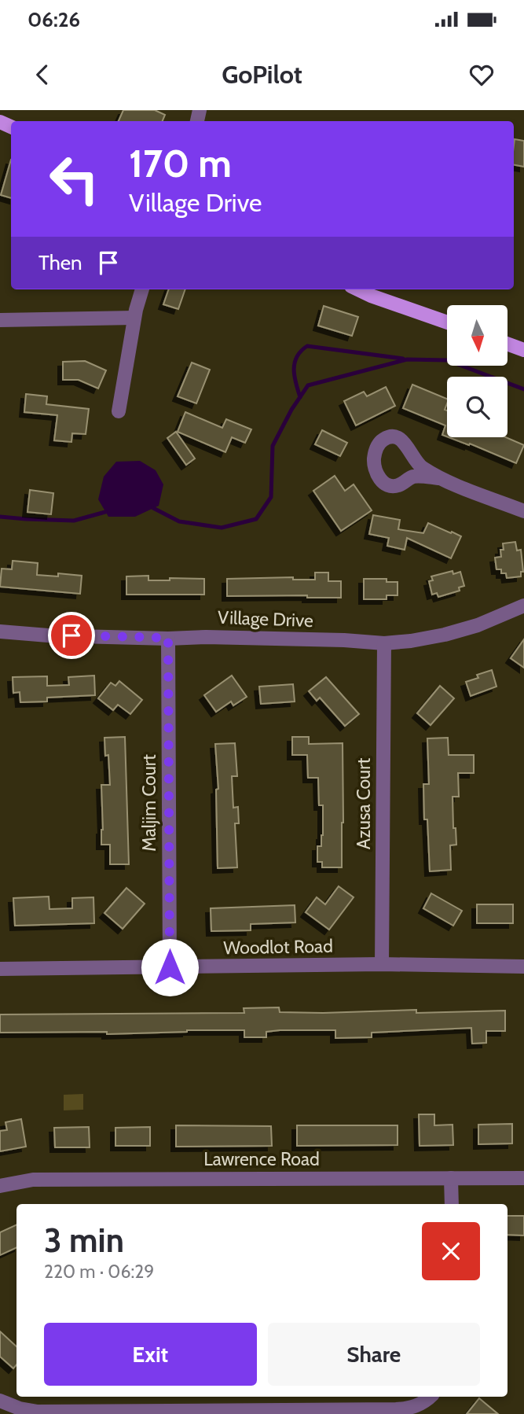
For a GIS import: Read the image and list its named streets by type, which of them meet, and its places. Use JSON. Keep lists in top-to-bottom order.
{
  "streets": {
    "street": [
      "Village Drive",
      "Maljim Court",
      "Azusa Court",
      "Woodlot Road",
      "Lawrence Road"
    ]
  },
  "crossings": [
    ["Village Drive", "Maljim Court"],
    ["Village Drive", "Azusa Court"],
    ["Maljim Court", "Woodlot Road"],
    ["Azusa Court", "Woodlot Road"]
  ],
  "north": "bottom",
  "page": {
    "status": "06:26",
    "header": "GoPilot",
    "turn": ["170 m", "Village Drive"],
    "then": "Then",
    "heading": ["3 min", "220 m · 06:29"],
    "buttons": ["Exit", "Share"]
  }
}
